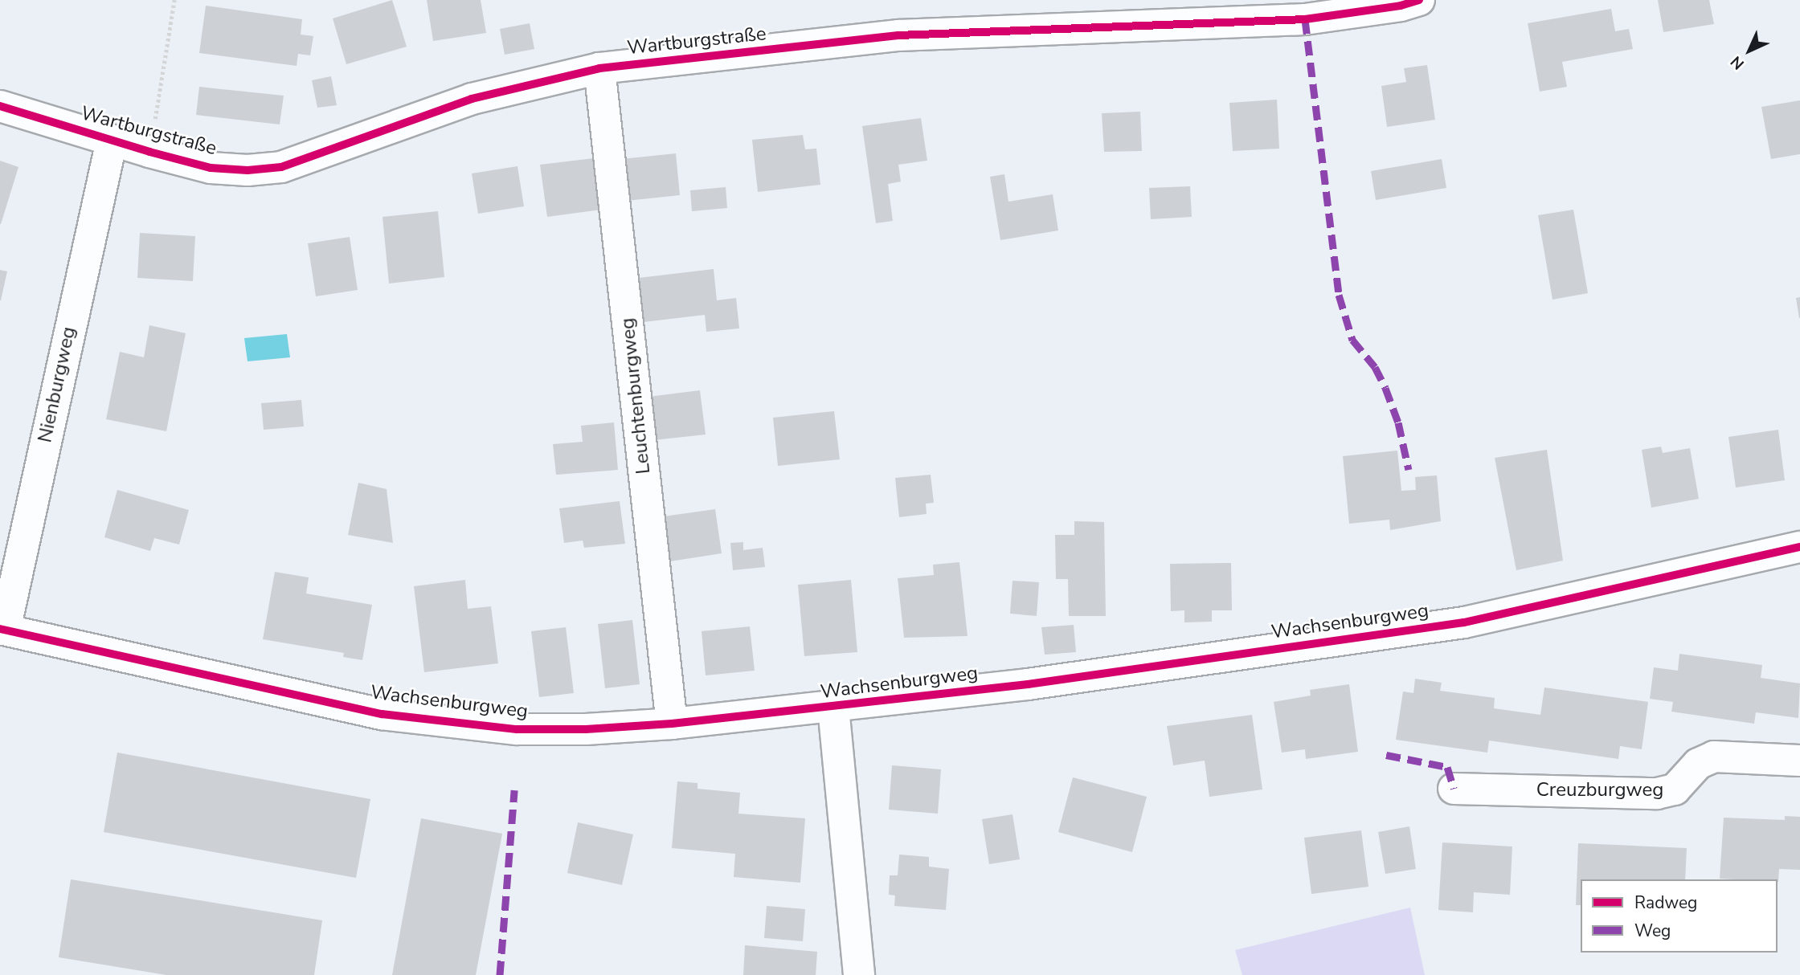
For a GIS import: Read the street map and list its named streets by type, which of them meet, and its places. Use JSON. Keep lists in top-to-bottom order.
{
  "streets": {
    "street": [
      "Wartburgstraße",
      "Nienburgweg",
      "Leuchtenburgweg",
      "Wachsenburgweg",
      "Creuzburgweg"
    ]
  },
  "crossings": [
    ["Wartburgstraße", "Nienburgweg"],
    ["Wartburgstraße", "Leuchtenburgweg"],
    ["Nienburgweg", "Wachsenburgweg"],
    ["Leuchtenburgweg", "Wachsenburgweg"]
  ],
  "legend": ["Radweg", "Weg"],
  "north": "bottom left"
}
